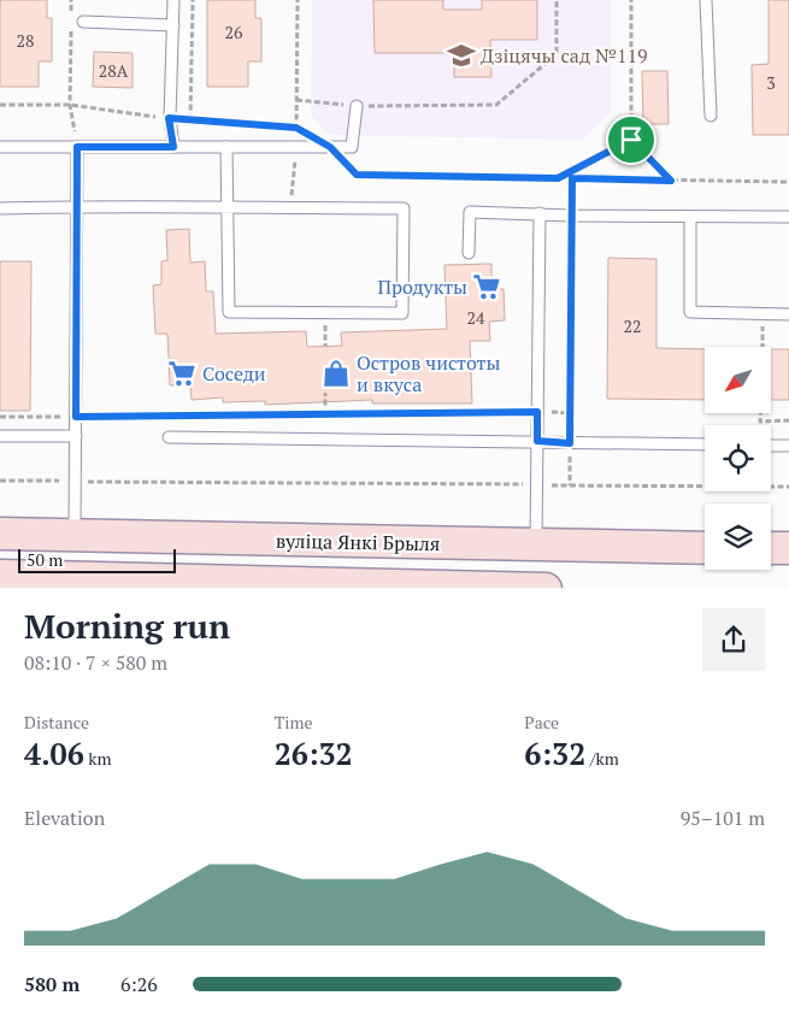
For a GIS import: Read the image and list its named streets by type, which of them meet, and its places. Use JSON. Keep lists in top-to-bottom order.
{
  "streets": {
    "main road": ["вуліца Янкі Брыля"]
  },
  "places": {
    "school or university": ["Дзіцячы сад №119"],
    "supermarket": ["Продукты", "Соседи"],
    "shop": ["Остров чистоты и вкуса"]
  },
  "house_numbers": [
    "26",
    "28",
    "28А",
    "3",
    "24",
    "22"
  ],
  "scale_bar": "50 m",
  "north": "bottom left",
  "page": {
    "scale": "50 m",
    "heading": ["Morning run", "08:10 · 7 × 580 m"],
    "stats": [
      ["Distance", "4.06 km"],
      ["Time", "26:32"],
      ["Pace", "6:32 /km"]
    ],
    "chart": ["Elevation", "95–101 m"],
    "list": [
      {
        "name": "580 m",
        "note": "6:26"
      }
    ]
  }
}
